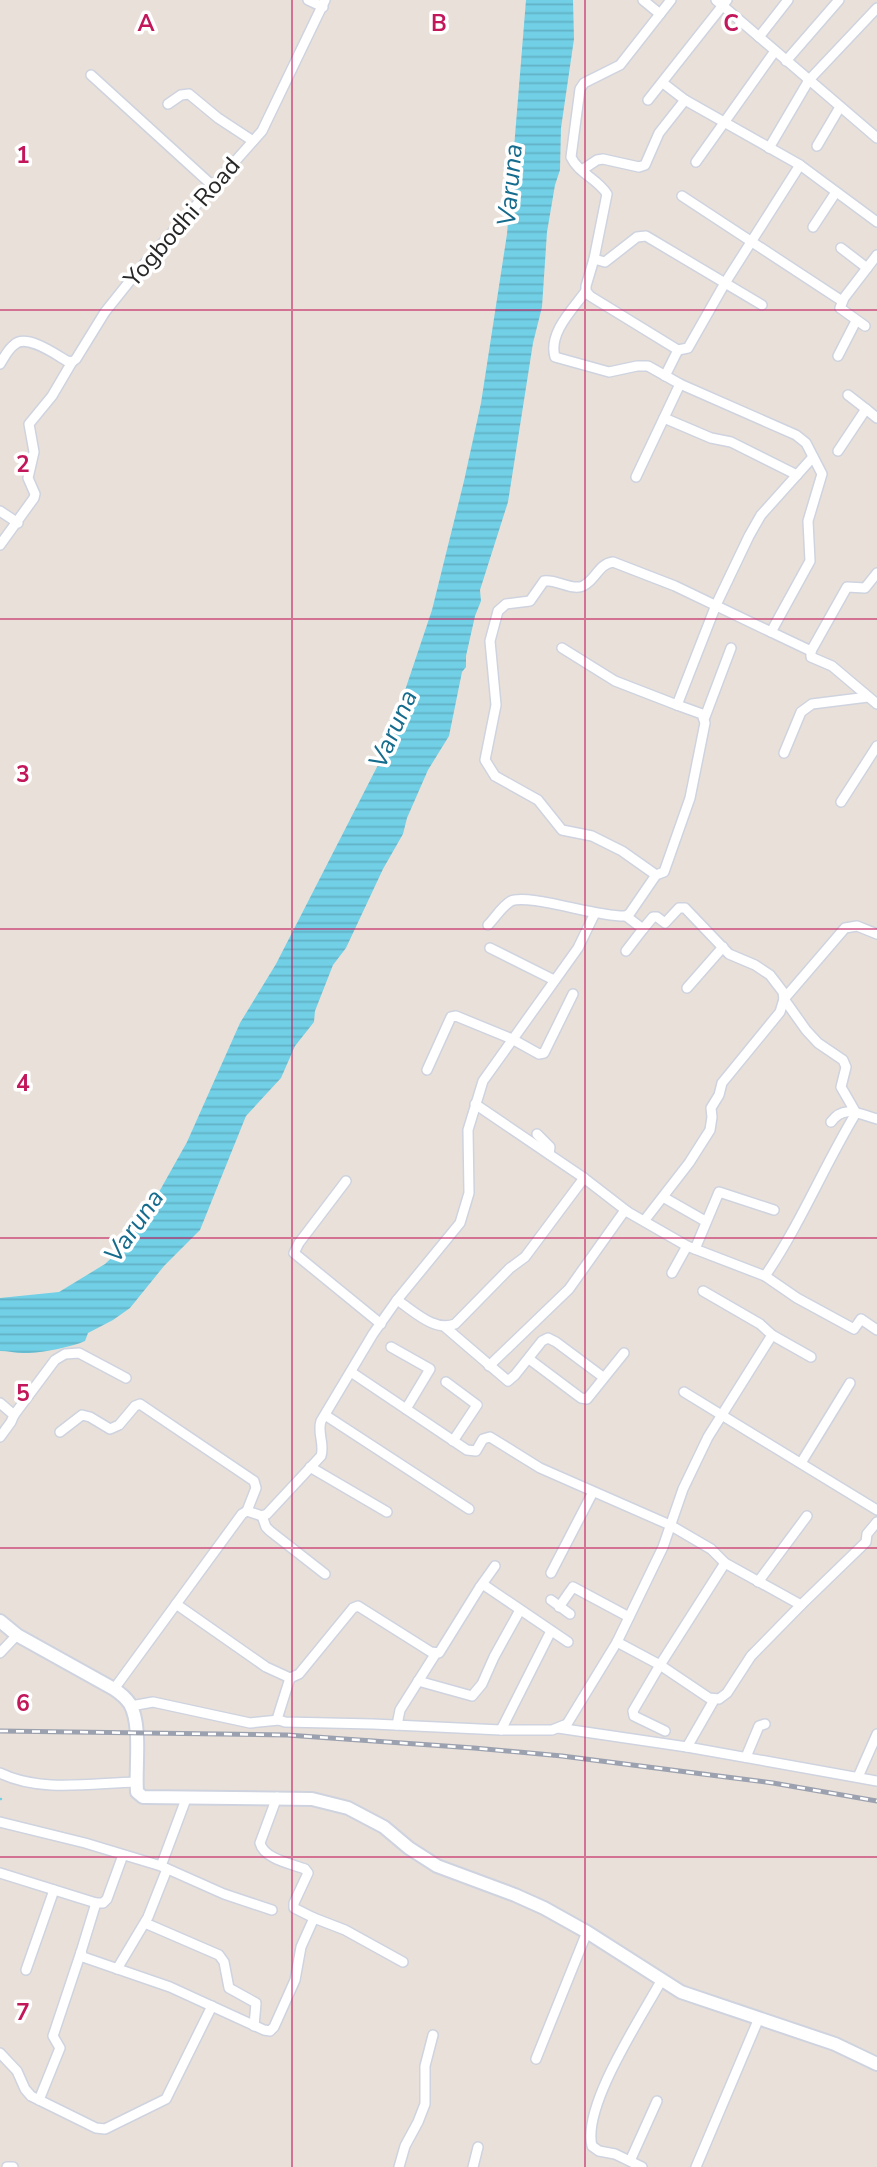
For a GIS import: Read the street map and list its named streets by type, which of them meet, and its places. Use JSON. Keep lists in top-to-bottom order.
{
  "streets": {
    "street": ["Yogbodhi Road"]
  },
  "water": ["Varuna"],
  "grid": {
    "columns": ["A", "B", "C"],
    "rows": [
      "1",
      "2",
      "3",
      "4",
      "5",
      "6",
      "7"
    ]
  }
}
